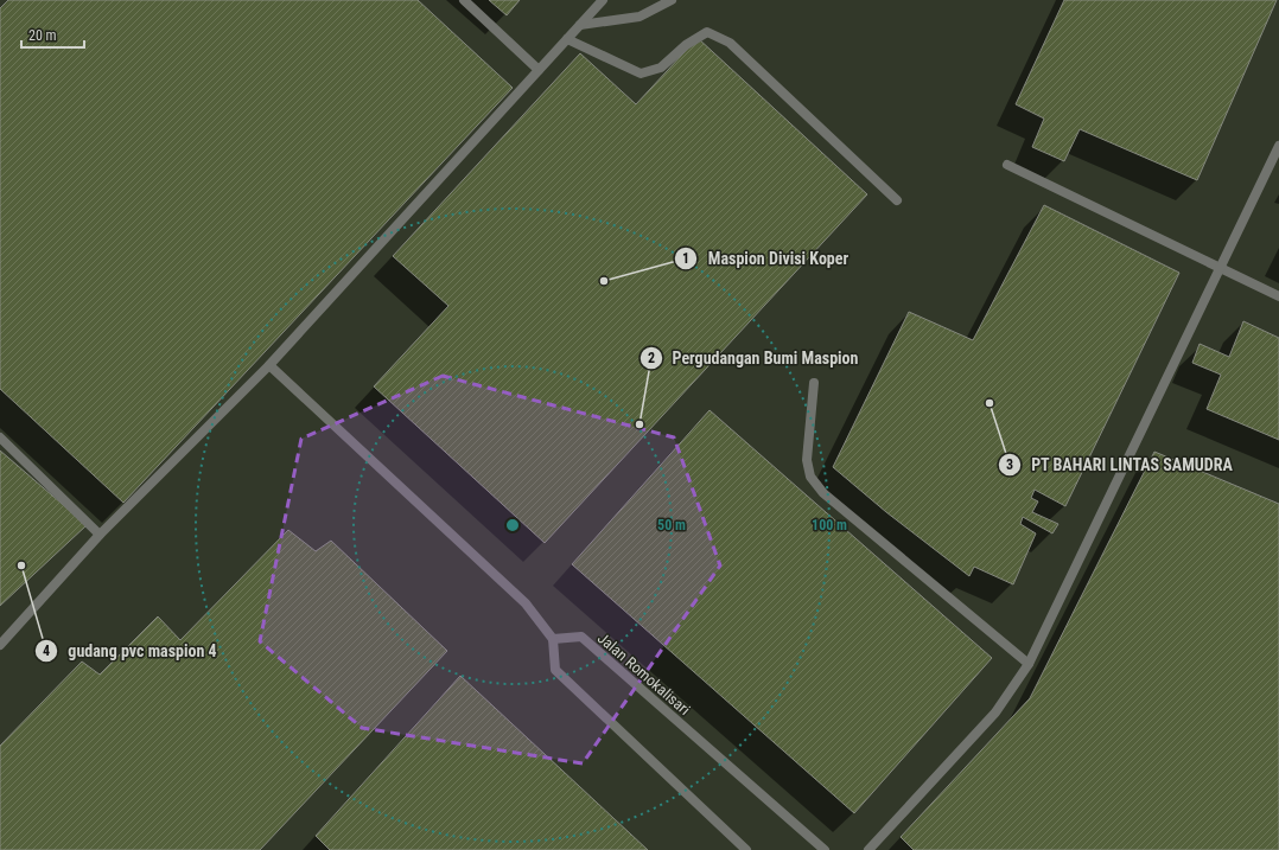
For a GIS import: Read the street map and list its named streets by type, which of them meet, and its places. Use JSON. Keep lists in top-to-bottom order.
{
  "streets": {
    "lane": ["Jalan Romokalisari"]
  },
  "places": [
    "Maspion Divisi Koper",
    "PT BAHARI LINTAS SAMUDRA",
    "Pergudangan Bumi Maspion",
    "gudang pvc maspion 4"
  ],
  "scale_bar": "20 m",
  "rings": ["50 m", "100 m"]
}
